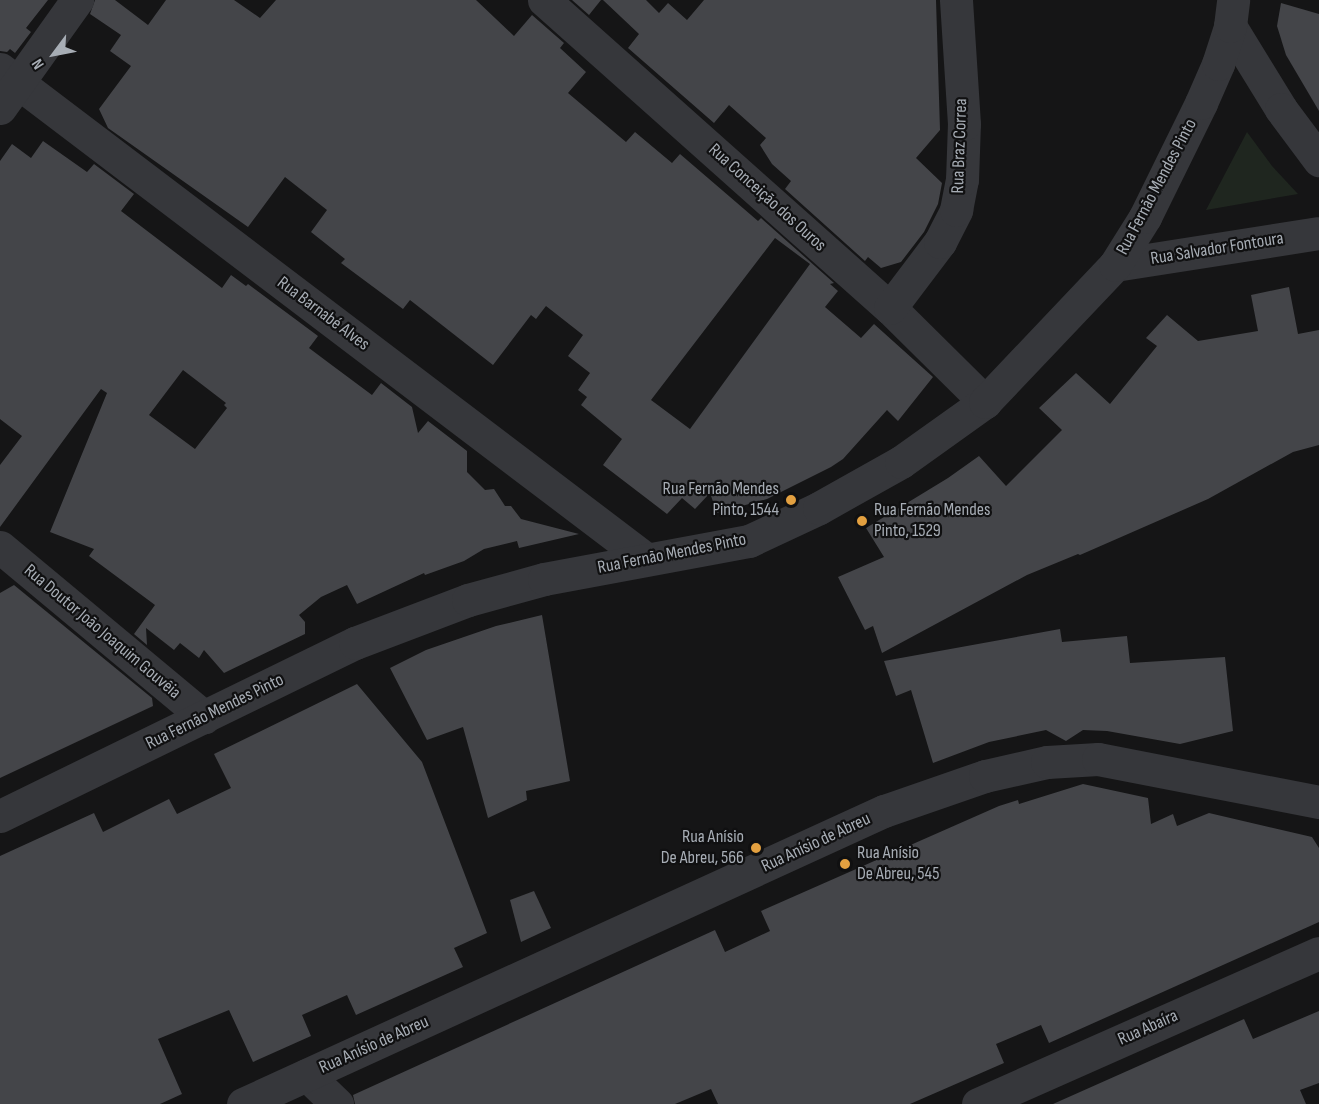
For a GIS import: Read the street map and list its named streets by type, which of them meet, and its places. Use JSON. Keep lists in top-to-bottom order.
{
  "streets": {
    "street": [
      "Rua Braz Correa",
      "Rua Fernão Mendes Pinto",
      "Rua Conceição dos Ouros",
      "Rua Salvador Fontoura",
      "Rua Barnabé Alves",
      "Rua Doutor João Joaquim Gouvêia",
      "Rua Anísio de Abreu",
      "Rua Abaíra"
    ]
  },
  "crossings": [
    ["Rua Braz Correa", "Rua Conceição dos Ouros"],
    ["Rua Fernão Mendes Pinto", "Rua Conceição dos Ouros"],
    ["Rua Fernão Mendes Pinto", "Rua Salvador Fontoura"],
    ["Rua Fernão Mendes Pinto", "Rua Barnabé Alves"],
    ["Rua Fernão Mendes Pinto", "Rua Doutor João Joaquim Gouvêia"]
  ],
  "places": [
    "Rua Fernão Mendes Pinto, 1544",
    "Rua Fernão Mendes Pinto, 1529",
    "Rua Anísio De Abreu, 566",
    "Rua Anísio De Abreu, 545"
  ],
  "north": "bottom left"
}
